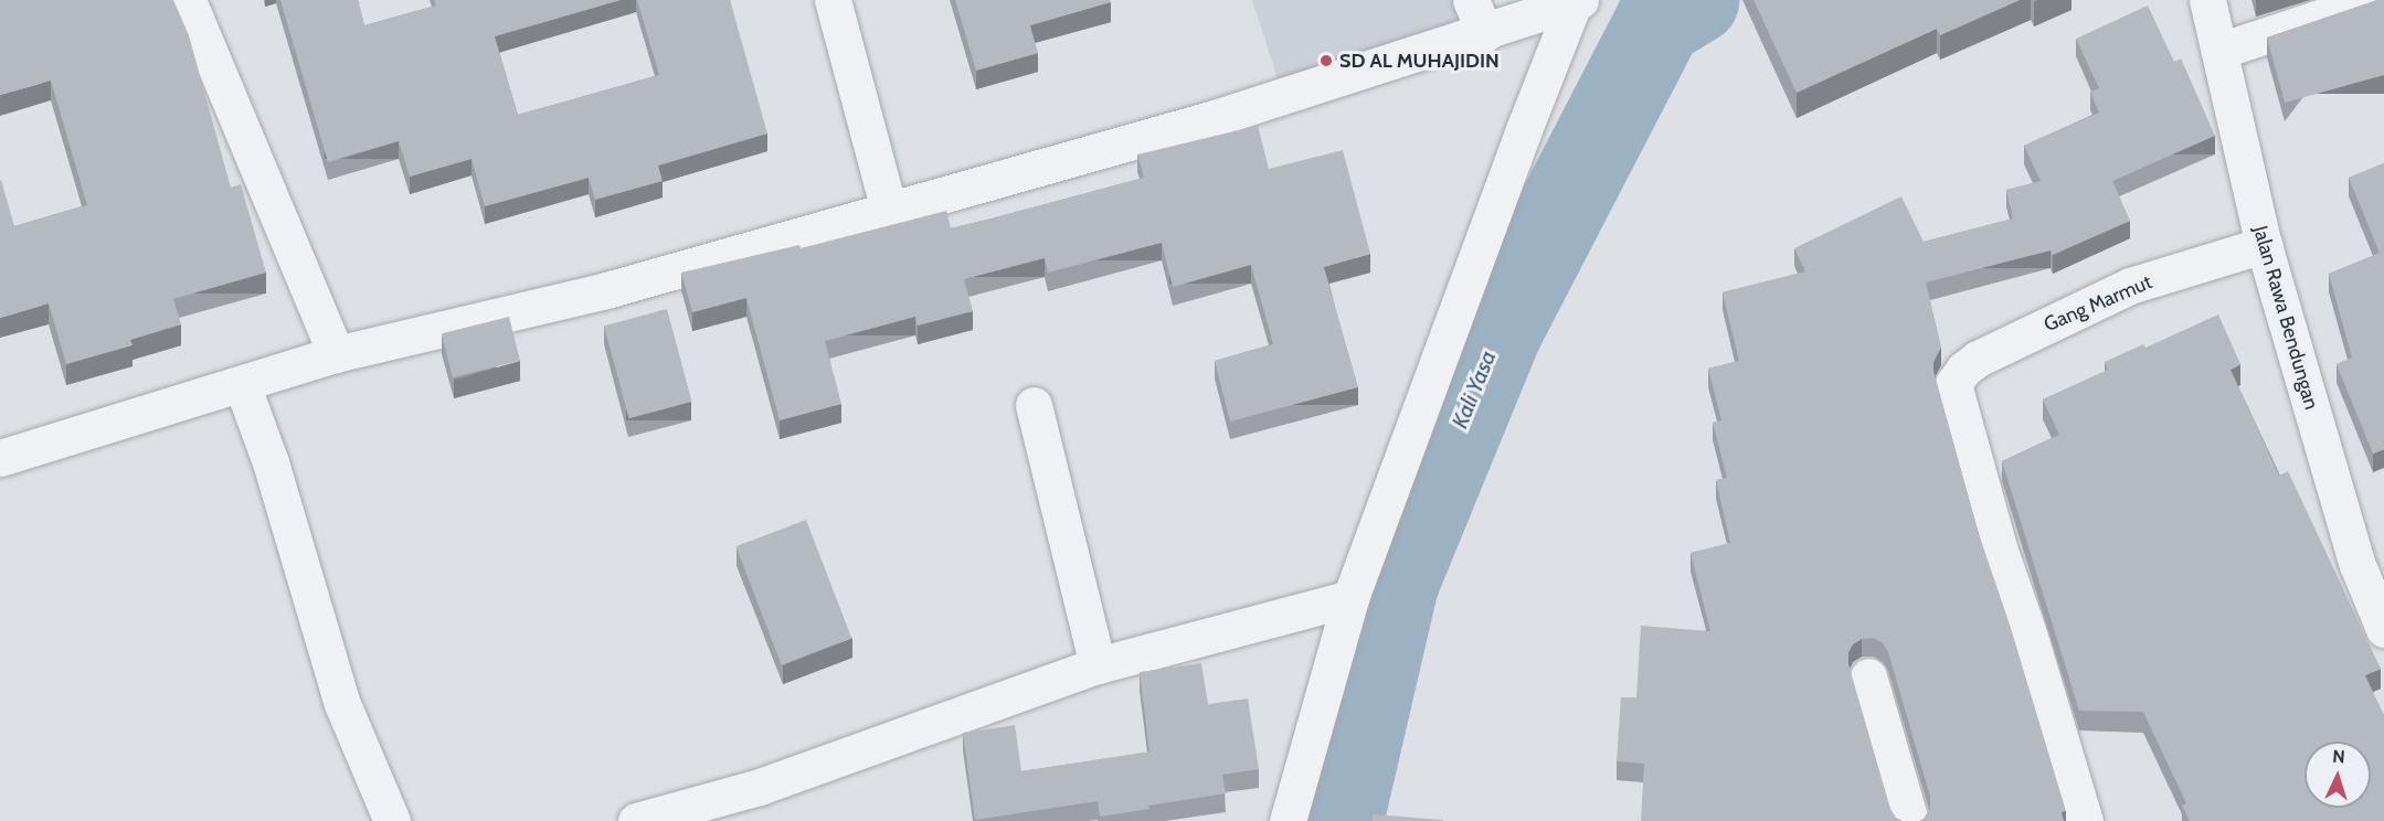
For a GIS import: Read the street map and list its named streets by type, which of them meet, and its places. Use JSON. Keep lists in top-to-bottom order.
{
  "streets": {
    "street": ["Gang Marmut", "Jalan Rawa Bendungan"]
  },
  "crossings": [
    ["Gang Marmut", "Jalan Rawa Bendungan"]
  ],
  "water": ["Kali Yasa"],
  "places": ["SD AL MUHAJIDIN"],
  "north": "top"
}
